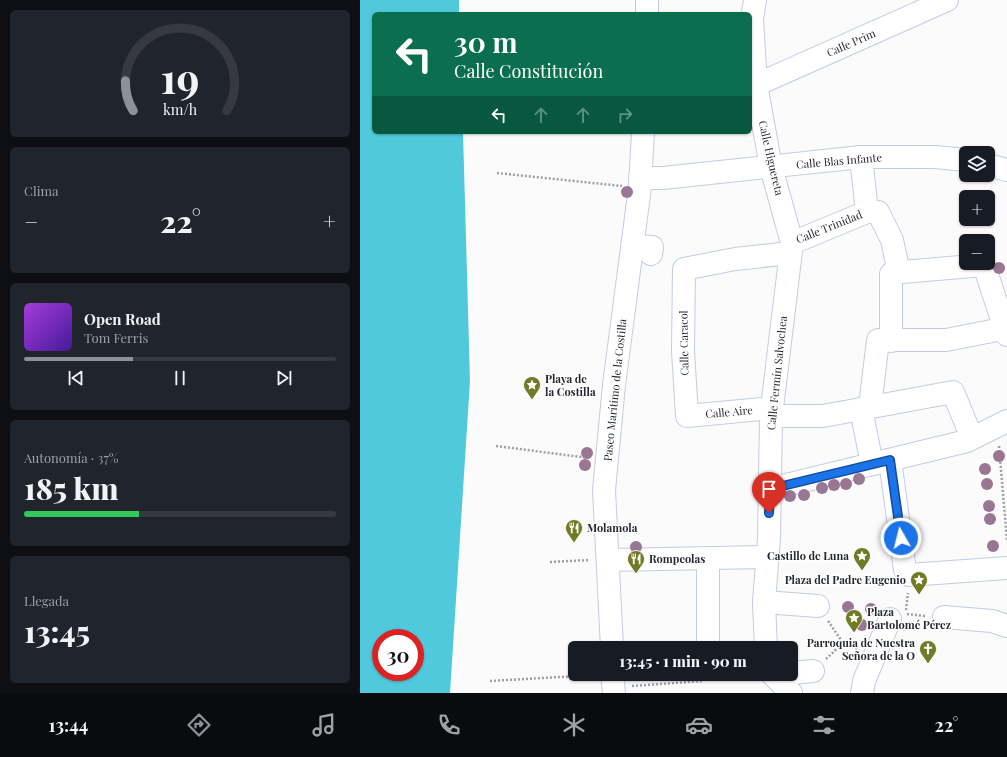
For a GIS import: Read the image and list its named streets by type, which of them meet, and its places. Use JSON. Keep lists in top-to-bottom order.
{
  "streets": {
    "street": [
      "Calle Prim",
      "Calle Higuereta",
      "Calle Blas Infante",
      "Calle Trinidad",
      "Calle Caracol",
      "Calle Fermín Salvochea",
      "Paseo Marítimo de la Costilla",
      "Calle Aire"
    ]
  },
  "crossings": [
    ["Calle Prim", "Calle Higuereta"],
    ["Calle Higuereta", "Calle Blas Infante"],
    ["Calle Higuereta", "Calle Trinidad"],
    ["Calle Higuereta", "Calle Fermín Salvochea"],
    ["Calle Blas Infante", "Paseo Marítimo de la Costilla"],
    ["Calle Trinidad", "Calle Caracol"],
    ["Calle Trinidad", "Calle Fermín Salvochea"],
    ["Calle Caracol", "Calle Aire"],
    ["Calle Fermín Salvochea", "Calle Aire"]
  ],
  "places": {
    "place": [
      "Playa de la Costilla",
      "Castillo de Luna",
      "Plaza del Padre Eugenio",
      "Plaza Bartolomé Pérez"
    ],
    "restaurant": ["Molamola", "Rompeolas"],
    "church": ["Parroquia de Nuestra Señora de la O"]
  },
  "page": {
    "turn": ["30 m", "Calle Constitución"],
    "map_buttons": ["+", "−"],
    "tile": [
      "Clima",
      ["Autonomía · 37%", "185 km"],
      ["Llegada", "13:45"]
    ],
    "heat": ["−", "22°", "+"],
    "song": ["Open Road", "Tom Ferris"],
    "limit": "30",
    "trip": "13:45 · 1 min · 90 m",
    "tabs": ["13:44", "22°"],
    "gauge": ["19", "km/h"]
  }
}
